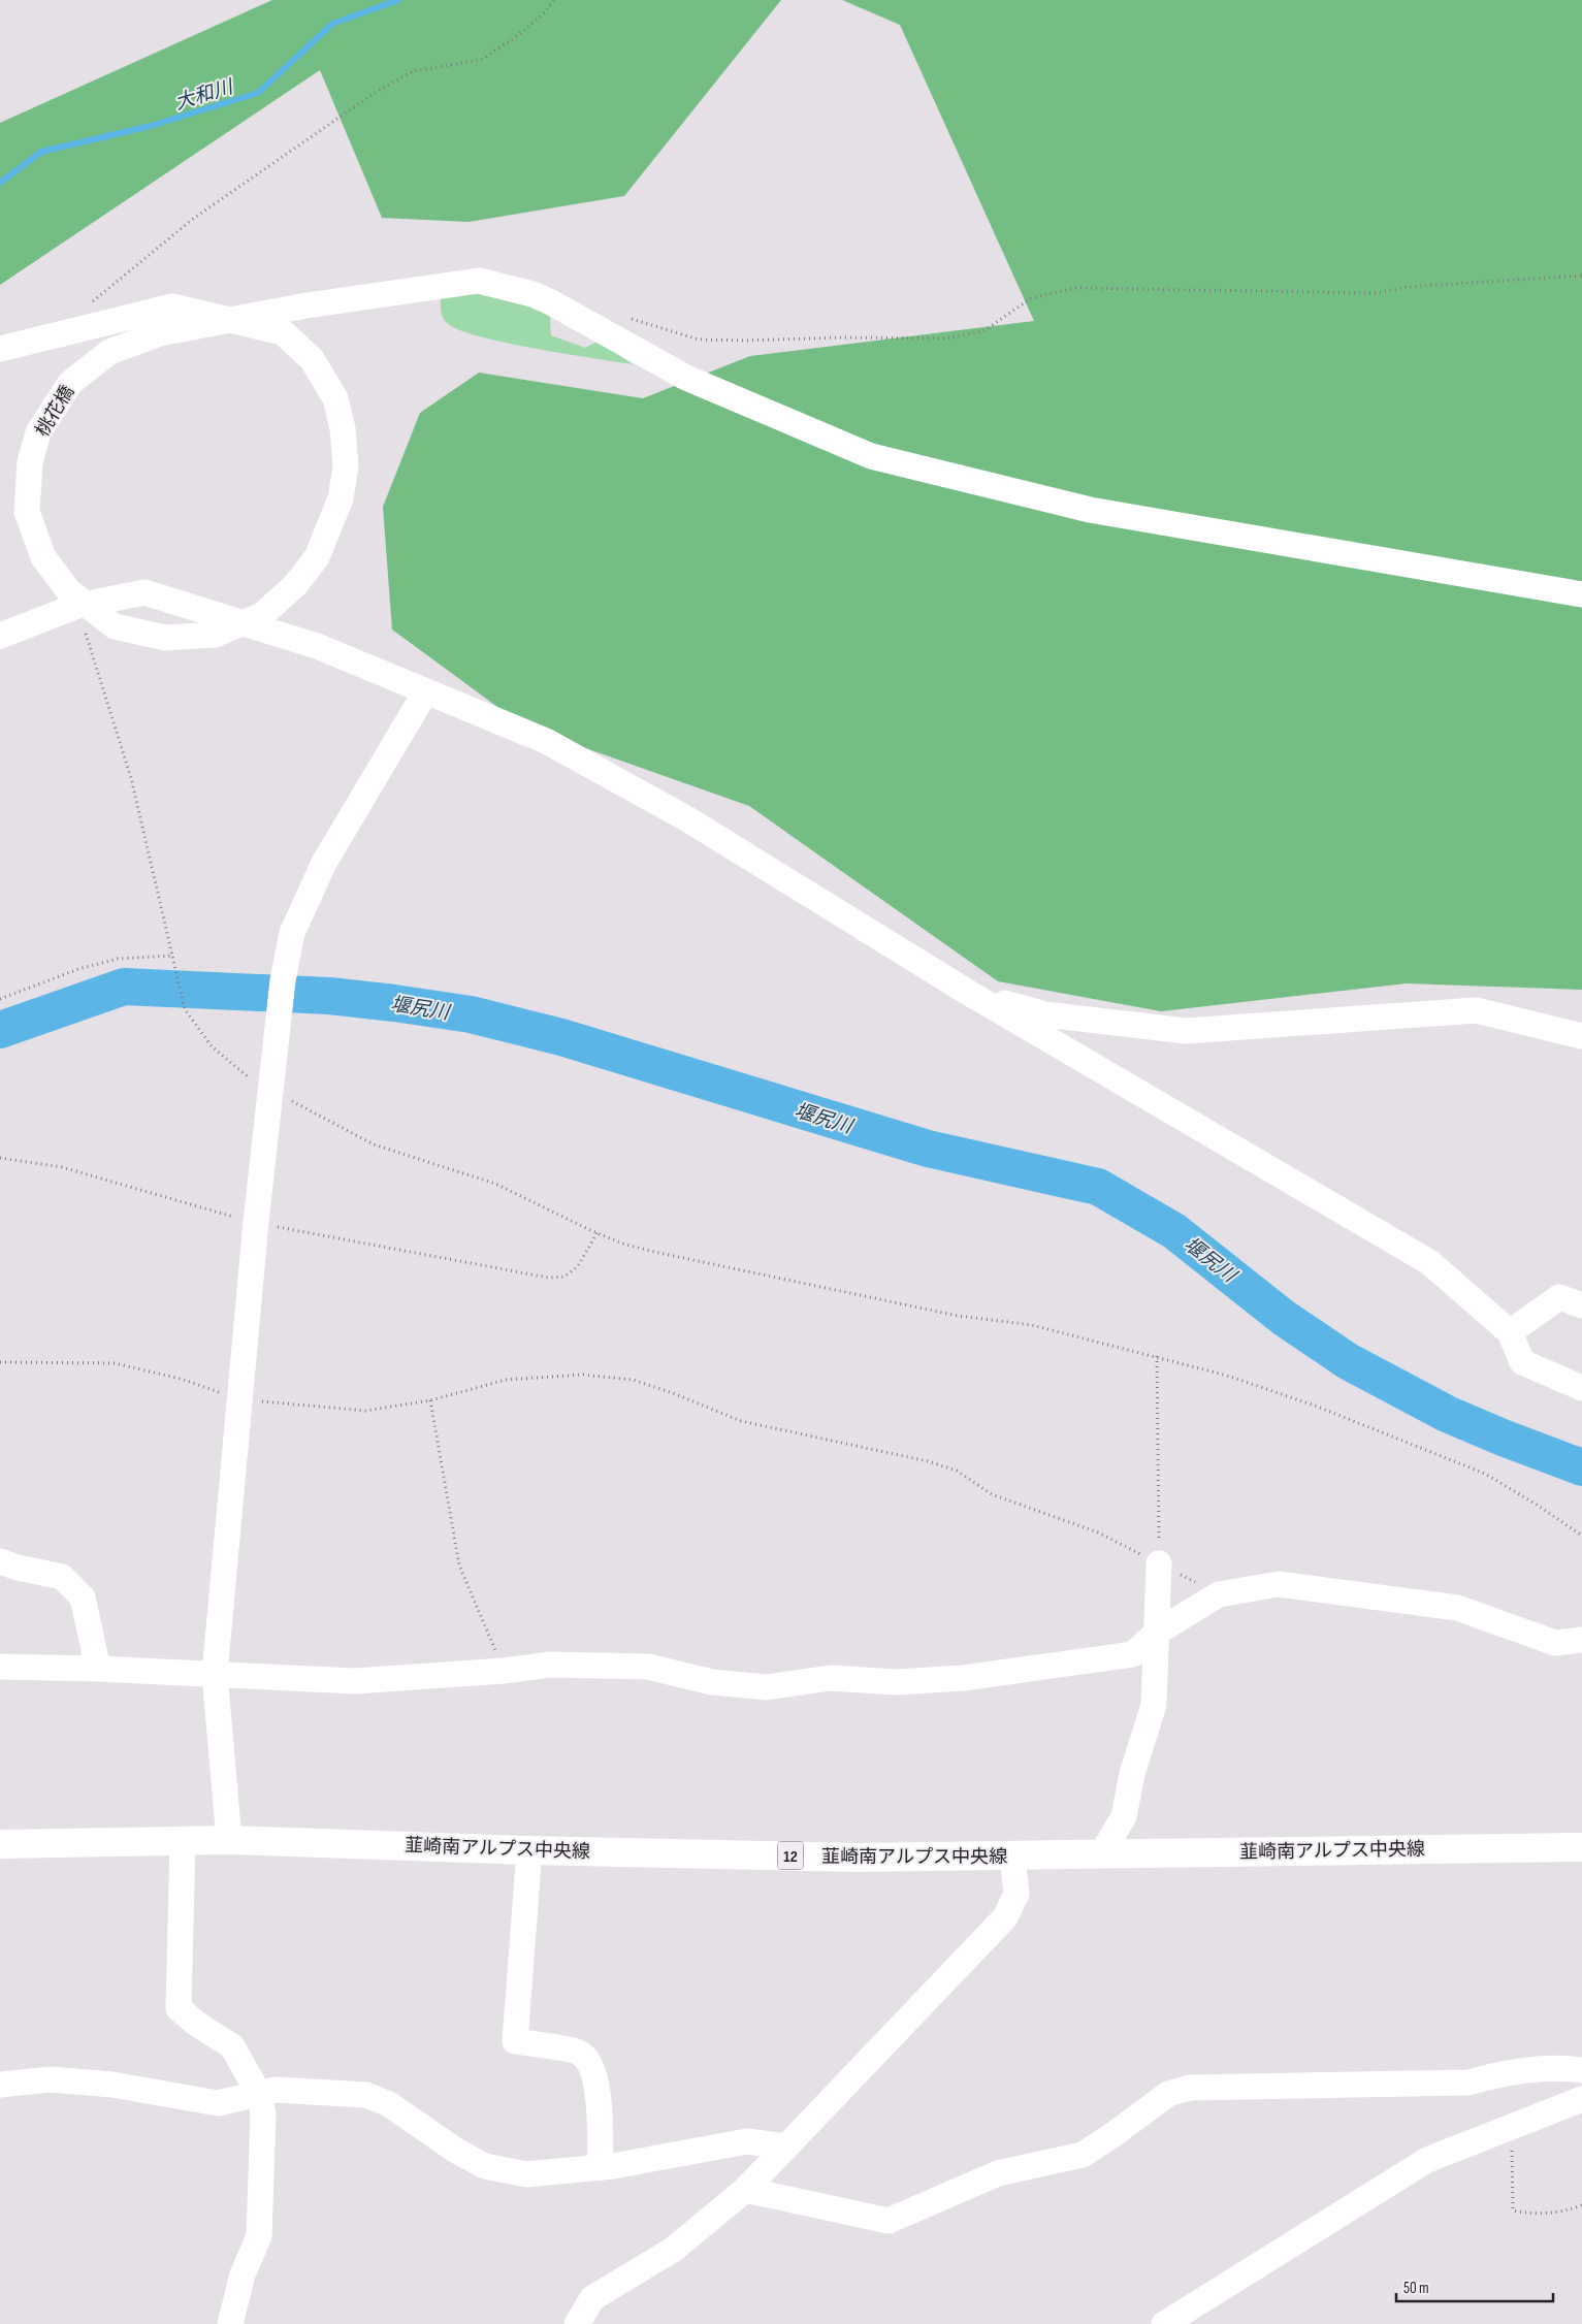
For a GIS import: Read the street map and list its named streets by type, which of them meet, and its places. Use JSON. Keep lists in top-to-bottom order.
{
  "streets": {
    "main road": ["韮崎南アルプス中央線", "12"],
    "street": ["桃花橋"]
  },
  "water": ["大和川", "堰尻川"],
  "scale_bar": "50 m"
}
